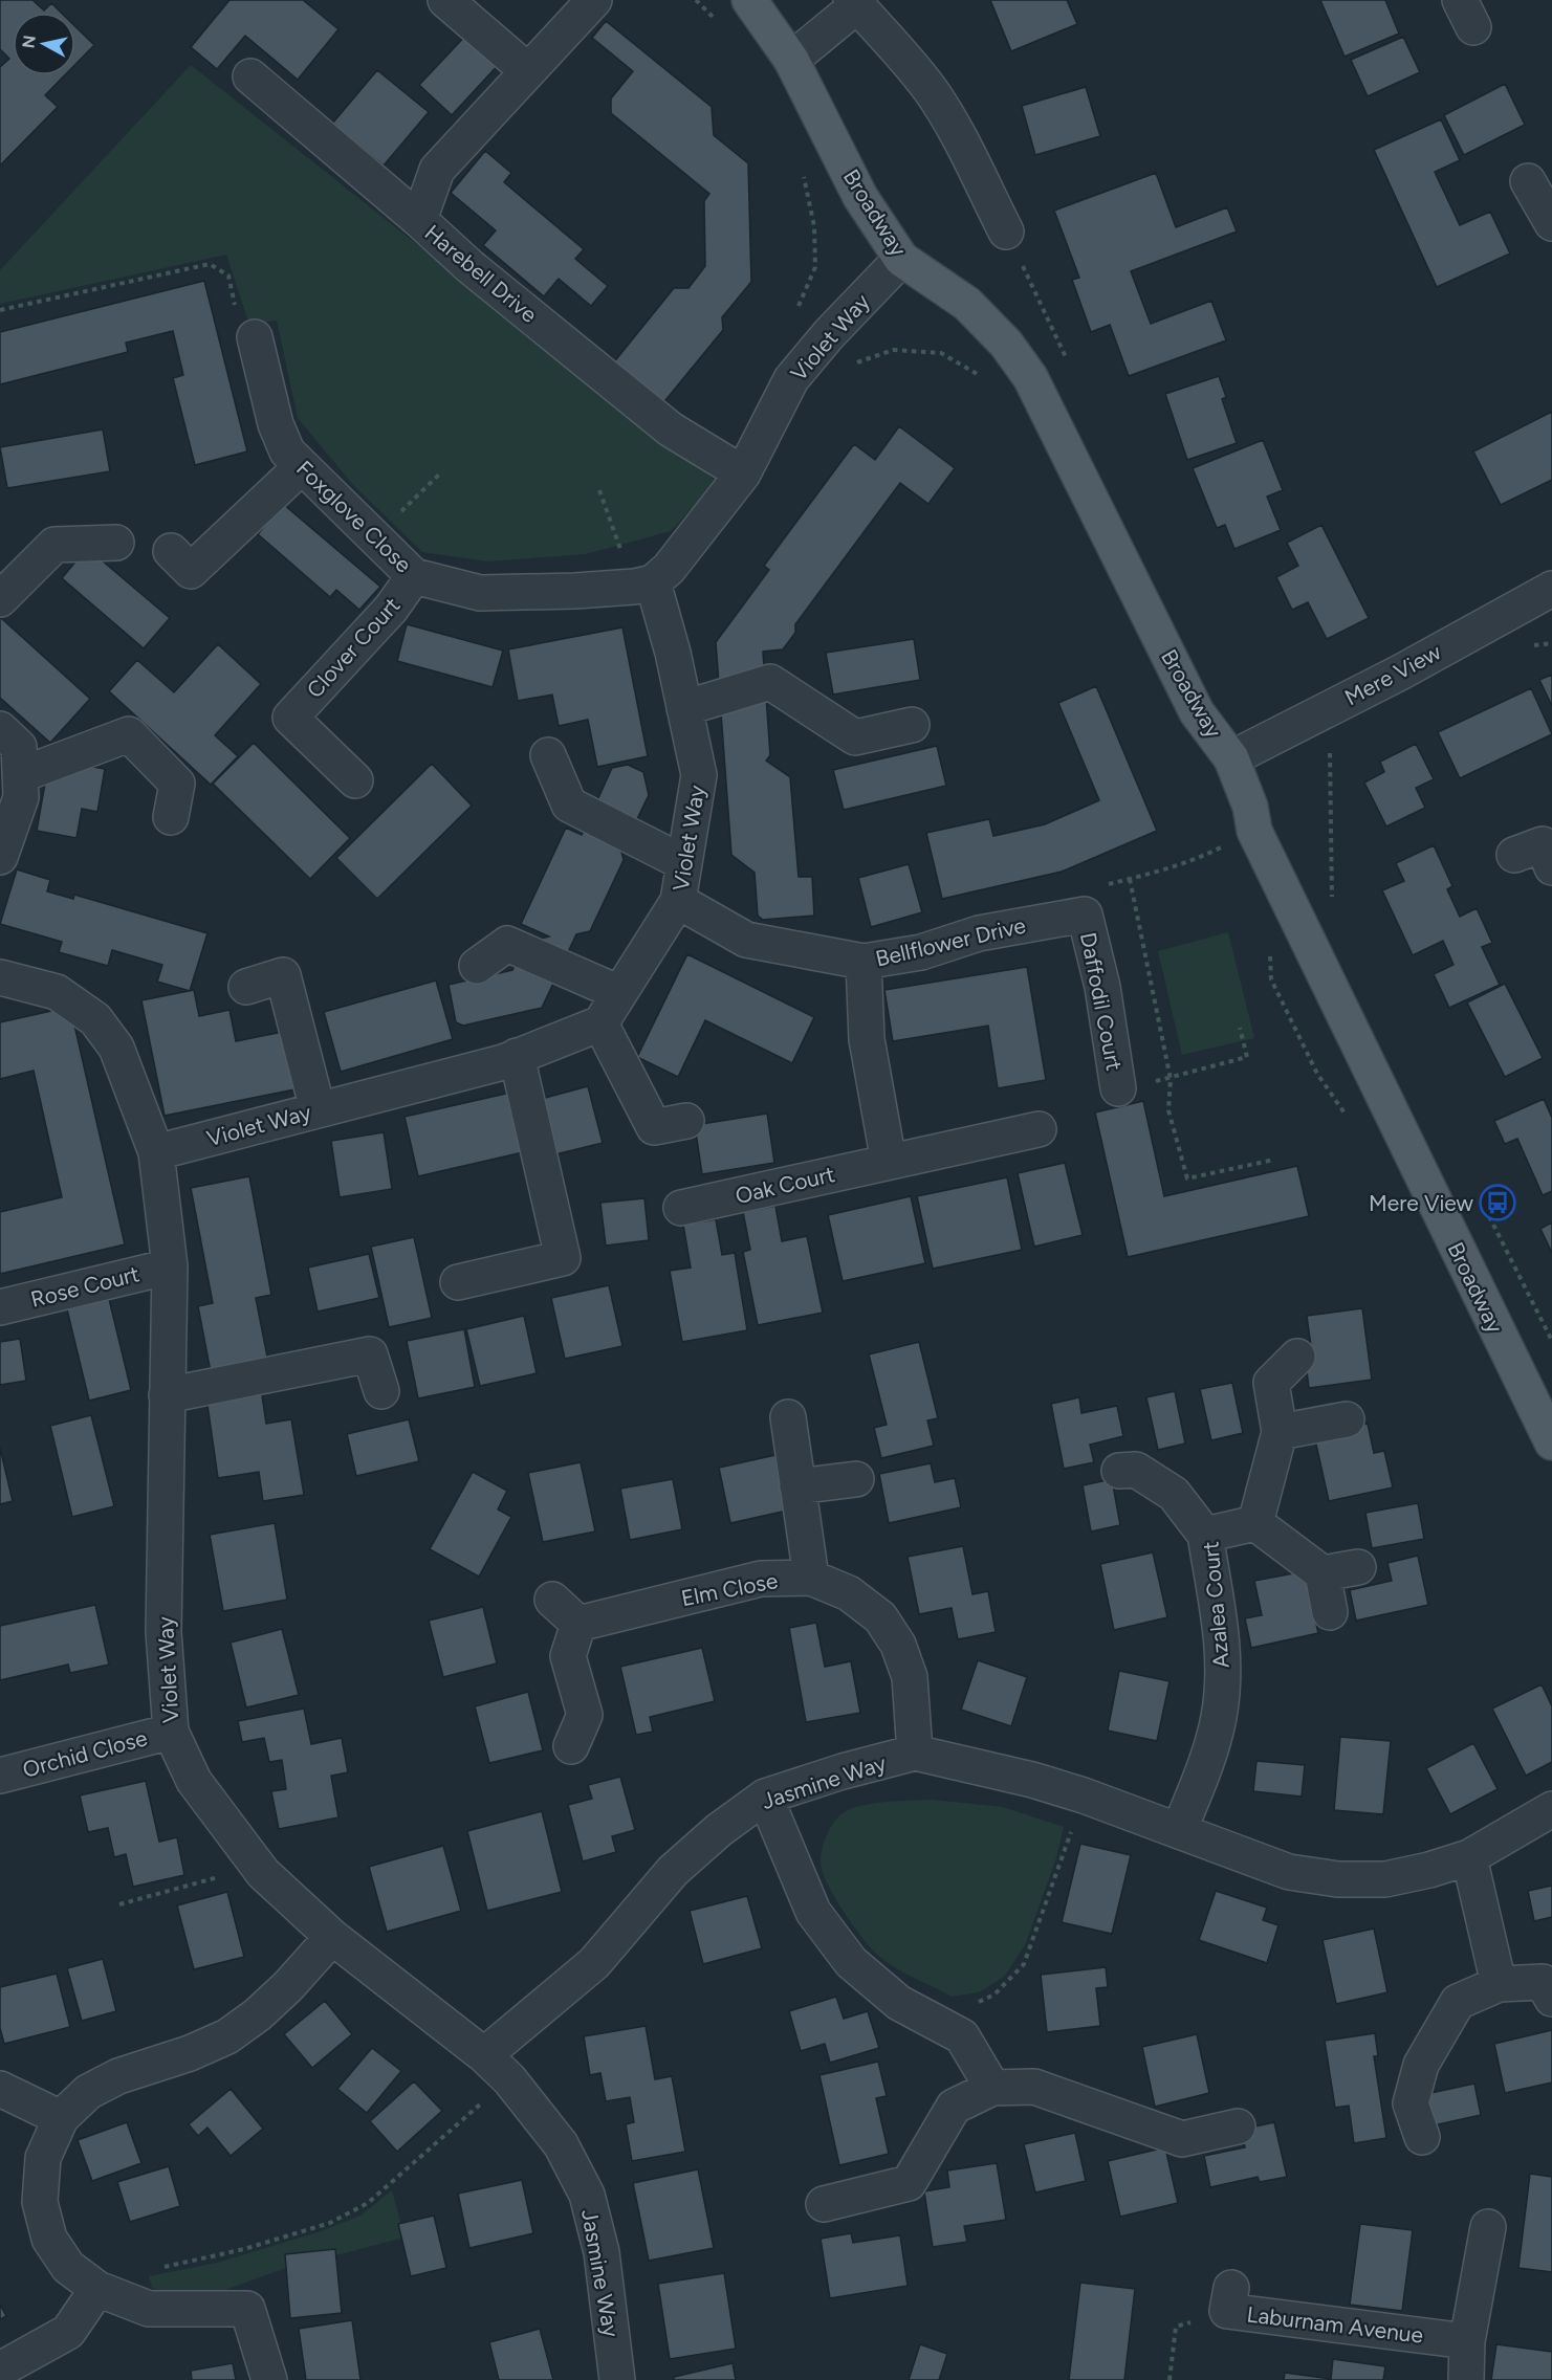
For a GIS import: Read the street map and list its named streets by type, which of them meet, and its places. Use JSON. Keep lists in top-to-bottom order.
{
  "streets": {
    "main road": ["Broadway"],
    "street": [
      "Harebell Drive",
      "Violet Way",
      "Foxglove Close",
      "Clover Court",
      "Mere View",
      "Bellflower Drive",
      "Daffodil Court",
      "Oak Court",
      "Rose Court",
      "Elm Close",
      "Azalea Court",
      "Orchid Close",
      "Jasmine Way",
      "Laburnam Avenue"
    ]
  },
  "crossings": [
    ["Broadway", "Violet Way"],
    ["Broadway", "Mere View"],
    ["Harebell Drive", "Violet Way"],
    ["Violet Way", "Foxglove Close"],
    ["Violet Way", "Bellflower Drive"],
    ["Violet Way", "Rose Court"],
    ["Violet Way", "Orchid Close"],
    ["Violet Way", "Jasmine Way"],
    ["Foxglove Close", "Clover Court"],
    ["Bellflower Drive", "Daffodil Court"],
    ["Elm Close", "Jasmine Way"],
    ["Azalea Court", "Jasmine Way"]
  ],
  "places": {
    "bus stop": ["Mere View"]
  },
  "north": "left"
}
